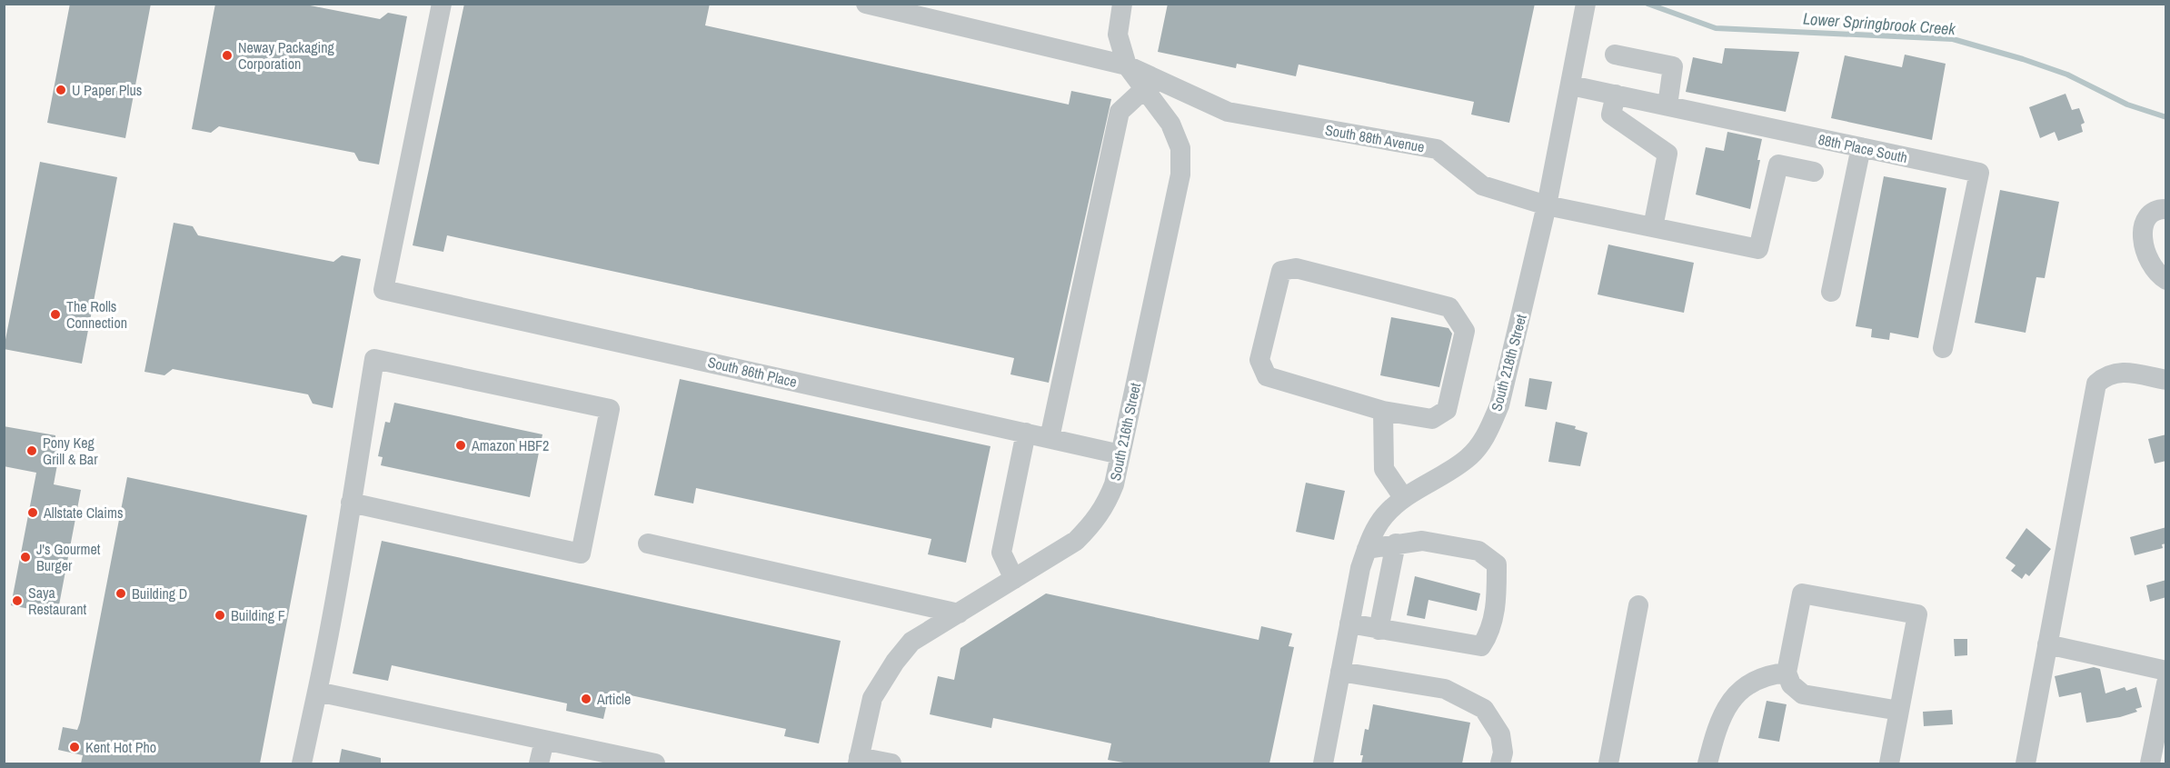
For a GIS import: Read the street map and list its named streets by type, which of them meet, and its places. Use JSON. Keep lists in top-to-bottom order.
{
  "streets": {
    "street": [
      "South 88th Avenue",
      "88th Place South",
      "South 218th Street",
      "South 86th Place",
      "South 216th Street"
    ]
  },
  "crossings": [
    ["South 88th Avenue", "South 218th Street"],
    ["South 88th Avenue", "South 216th Street"],
    ["88th Place South", "South 218th Street"],
    ["South 86th Place", "South 216th Street"]
  ],
  "water": ["Lower Springbrook Creek"],
  "places": [
    "Neway Packaging Corporation",
    "U Paper Plus",
    "The Rolls Connection",
    "Amazon HBF2",
    "Pony Keg Grill & Bar",
    "Allstate Claims",
    "J's Gourmet Burger",
    "Building D",
    "Saya Restaurant",
    "Building F",
    "Article",
    "Kent Hot Pho"
  ]
}
